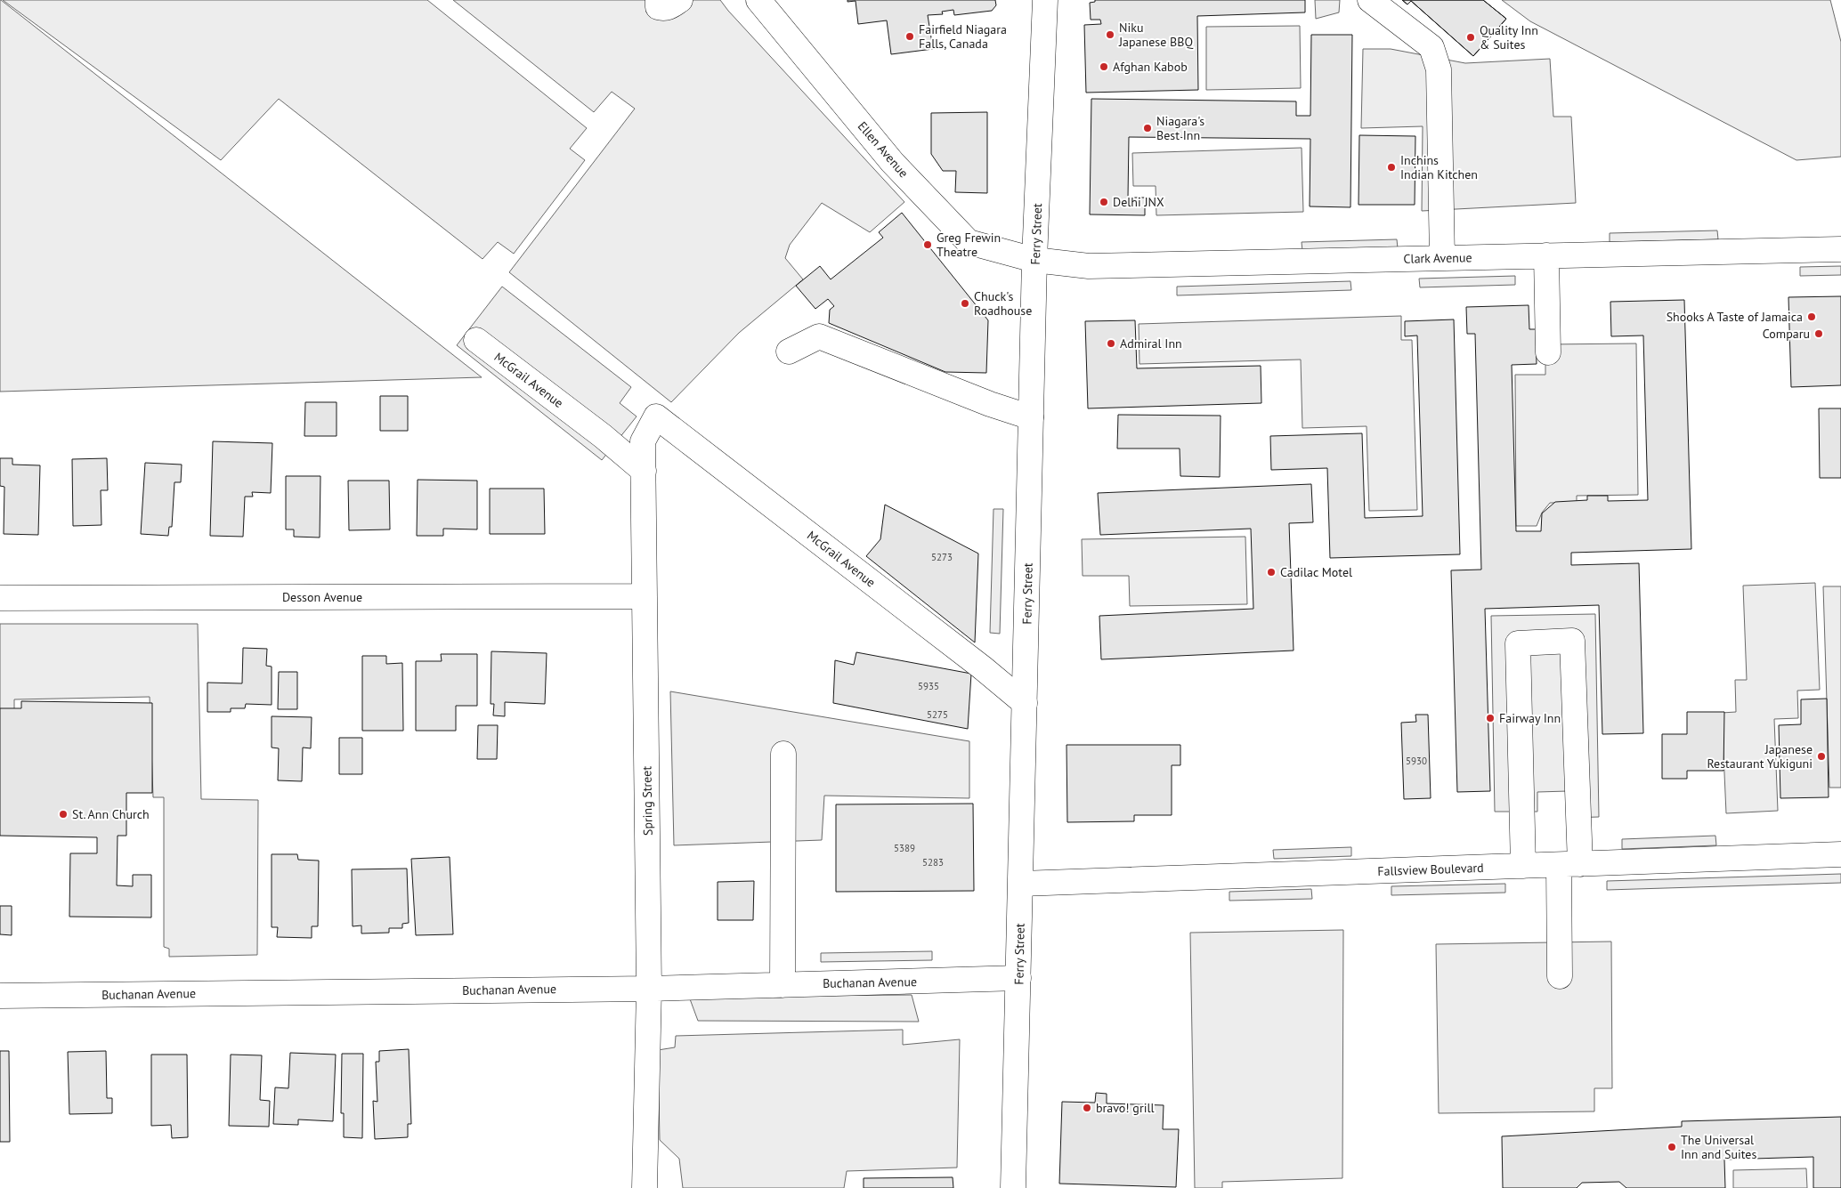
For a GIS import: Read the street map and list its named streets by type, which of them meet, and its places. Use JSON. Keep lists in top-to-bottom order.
{
  "streets": {
    "street": [
      "Ellen Avenue",
      "Ferry Street",
      "Clark Avenue",
      "McGrail Avenue",
      "Desson Avenue",
      "Spring Street",
      "Fallsview Boulevard",
      "Buchanan Avenue"
    ]
  },
  "crossings": [
    ["Ellen Avenue", "Ferry Street"],
    ["Ellen Avenue", "Clark Avenue"],
    ["Ferry Street", "Clark Avenue"],
    ["Ferry Street", "McGrail Avenue"],
    ["Ferry Street", "Fallsview Boulevard"],
    ["Ferry Street", "Buchanan Avenue"],
    ["McGrail Avenue", "Spring Street"],
    ["Desson Avenue", "Spring Street"],
    ["Spring Street", "Buchanan Avenue"]
  ],
  "places": [
    "Niku Japanese BBQ",
    "Fairfield Niagara Falls, Canada",
    "Quality Inn & Suites",
    "Afghan Kabob",
    "Niagara's Best Inn",
    "Inchins Indian Kitchen",
    "Delhi JNX",
    "Greg Frewin Theatre",
    "Chuck's Roadhouse",
    "Shooks A Taste of Jamaica",
    "Comparu",
    "Admiral Inn",
    "Cadilac Motel",
    "Fairway Inn",
    "Japanese Restaurant Yukiguni",
    "St. Ann Church",
    "bravo! grill",
    "The Universal Inn and Suites"
  ],
  "house_numbers": [
    "5273",
    "5935",
    "5275",
    "5930",
    "5389",
    "5283"
  ]
}
